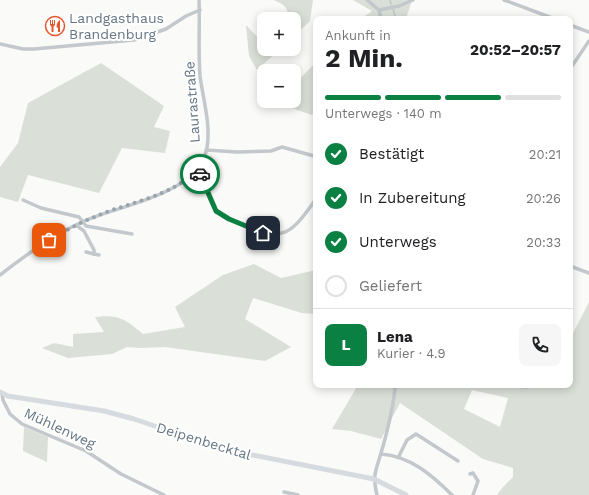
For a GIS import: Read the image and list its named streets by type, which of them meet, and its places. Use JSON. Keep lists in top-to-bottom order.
{
  "streets": {
    "main road": ["Deipenbecktal"],
    "street": ["Laurastraße", "Mühlenweg"]
  },
  "crossings": [
    ["Mühlenweg", "Deipenbecktal"]
  ],
  "places": {
    "restaurant": ["Landgasthaus Brandenburg"]
  },
  "page": {
    "map_buttons": ["+", "−"],
    "heading": ["2 Min.", "Ankunft in", "20:52–20:57"],
    "panel": ["Lena", "Kurier · 4.9"],
    "bar": "Unterwegs · 140 m",
    "list": [
      ["Bestätigt", "20:21"],
      ["In Zubereitung", "20:26"],
      ["Unterwegs", "20:33"],
      "Geliefert"
    ],
    "round": "L"
  }
}
